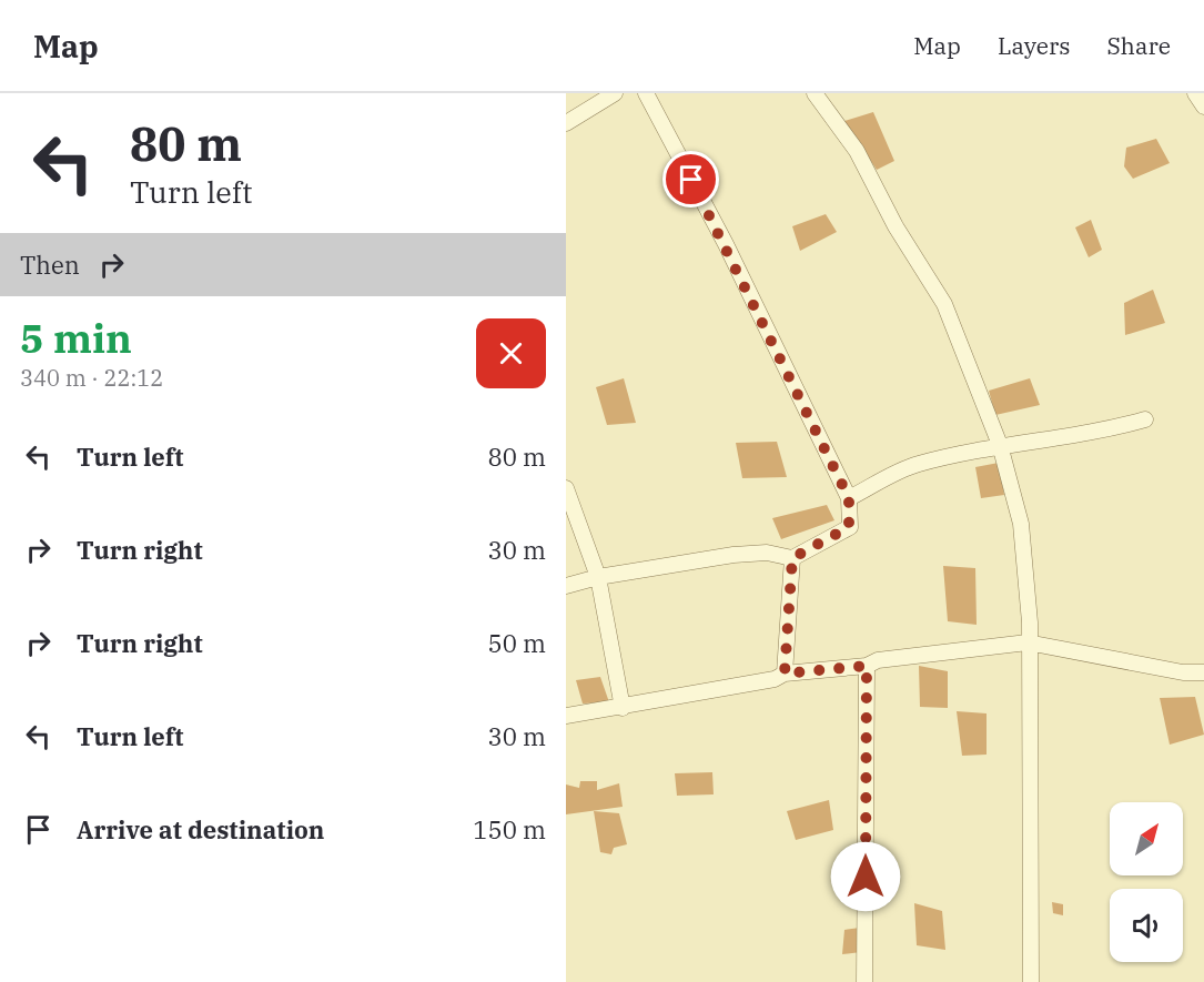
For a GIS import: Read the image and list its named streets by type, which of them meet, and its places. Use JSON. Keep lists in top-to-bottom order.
{
  "north": "top right",
  "page": {
    "header": "Map",
    "nav": ["Map", "Layers", "Share"],
    "turn": ["80 m", "Turn left"],
    "then": "Then",
    "heading": ["5 min", "340 m · 22:12"],
    "list": [
      {
        "name": "Turn left",
        "value": "80 m"
      },
      {
        "name": "Turn right",
        "value": "30 m"
      },
      {
        "name": "Turn right",
        "value": "50 m"
      },
      {
        "name": "Turn left",
        "value": "30 m"
      },
      {
        "name": "Arrive at destination",
        "value": "150 m"
      }
    ]
  }
}
